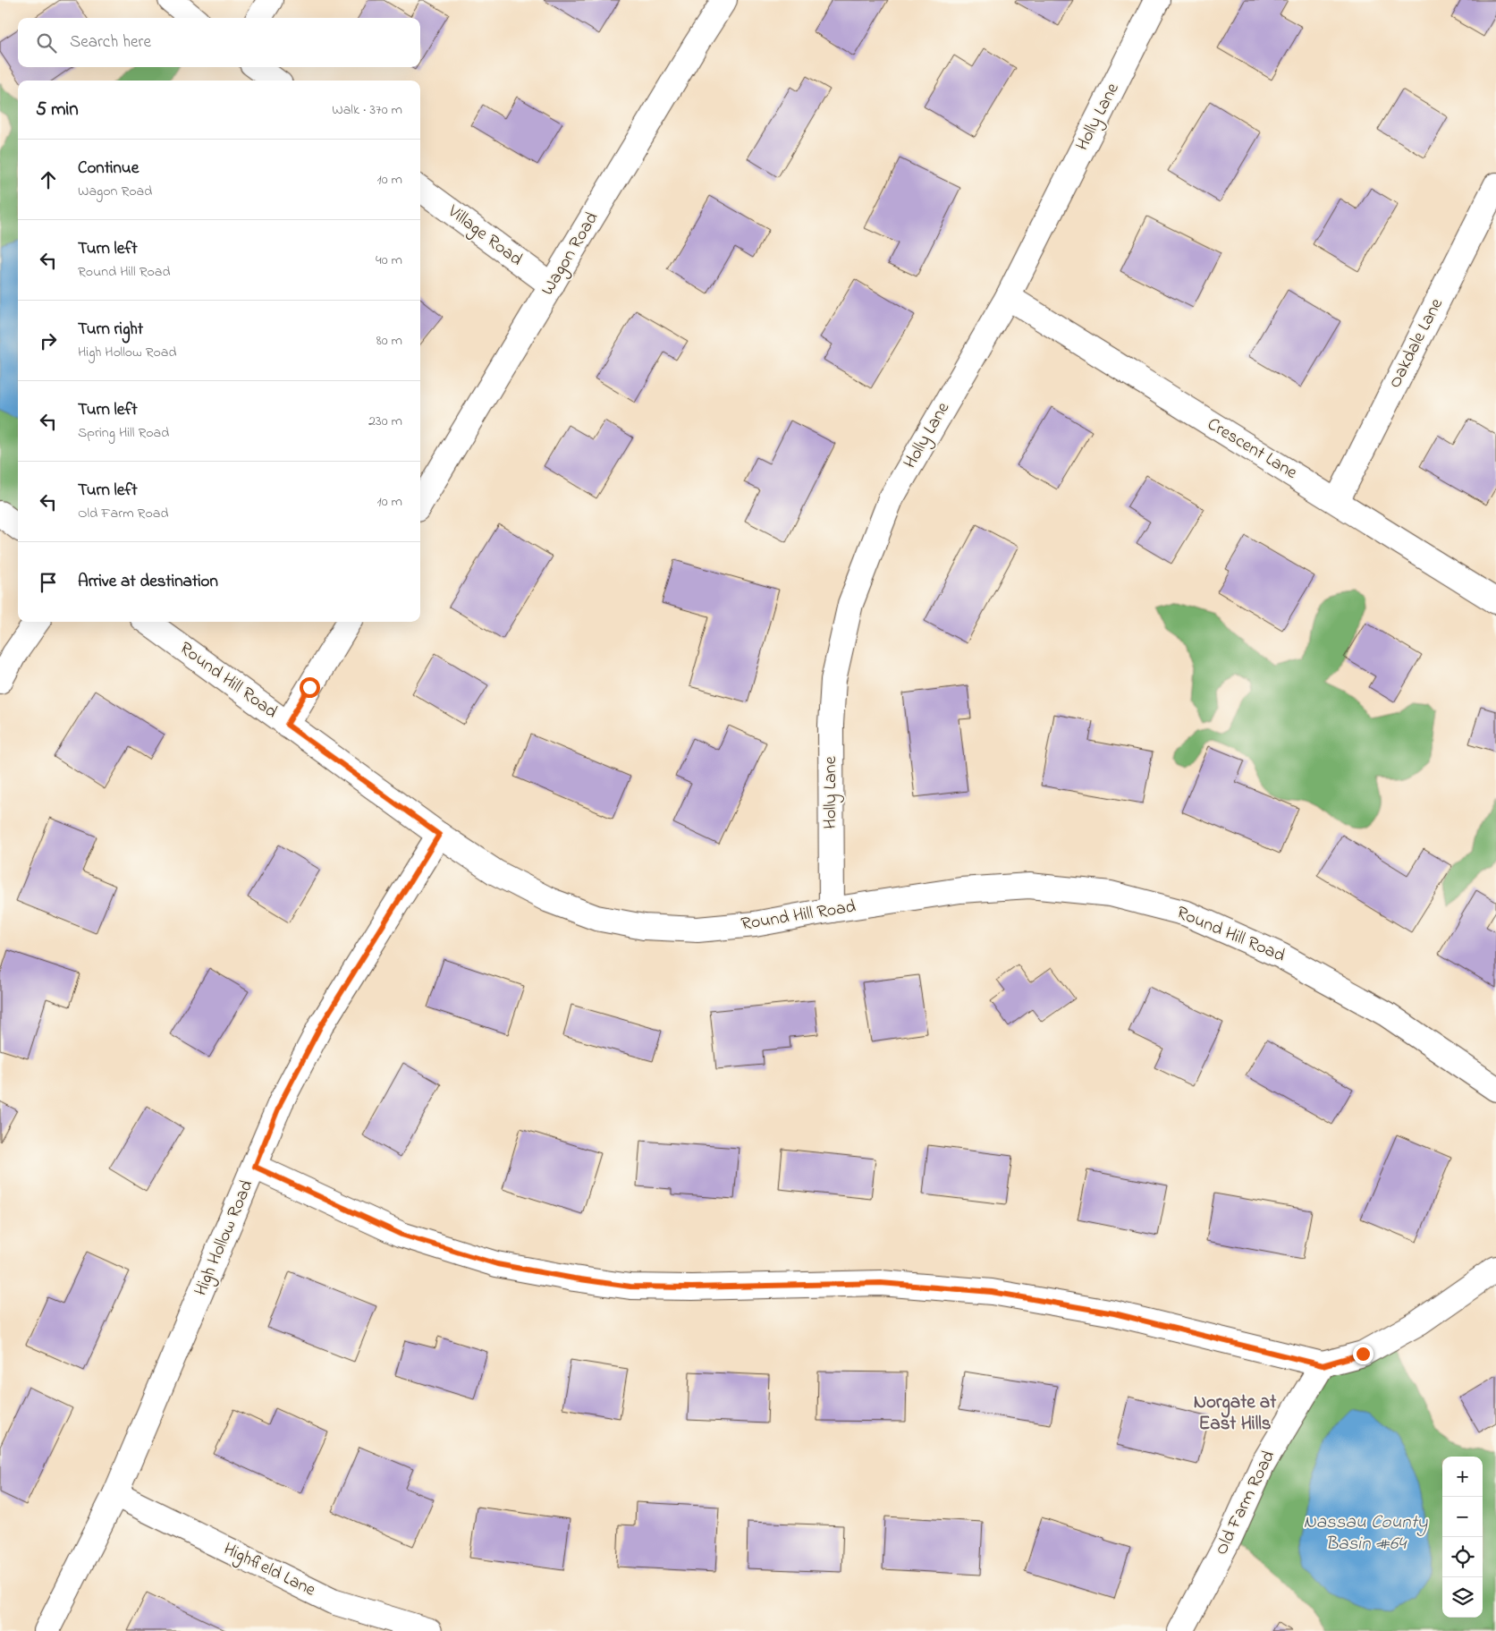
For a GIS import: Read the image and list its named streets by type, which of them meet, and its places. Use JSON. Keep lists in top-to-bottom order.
{
  "streets": {
    "street": [
      "Holly Lane",
      "Village Road",
      "Wagon Road",
      "Oakdale Lane",
      "Crescent Lane",
      "Round Hill Road",
      "High Hollow Road",
      "Old Farm Road",
      "Highfield Lane"
    ]
  },
  "crossings": [
    ["Holly Lane", "Crescent Lane"],
    ["Holly Lane", "Round Hill Road"],
    ["Village Road", "Wagon Road"],
    ["Oakdale Lane", "Crescent Lane"],
    ["Round Hill Road", "High Hollow Road"],
    ["High Hollow Road", "Highfield Lane"]
  ],
  "districts": ["Norgate at East Hills"],
  "water": ["Nassau County Basin #64"],
  "page": {
    "search": "Search here",
    "heading": ["5 min", "Walk · 370 m"],
    "list": [
      ["Continue", "Wagon Road", "10 m"],
      ["Turn left", "Round Hill Road", "40 m"],
      ["Turn right", "High Hollow Road", "80 m"],
      ["Turn left", "Spring Hill Road", "230 m"],
      ["Turn left", "Old Farm Road", "10 m"],
      "Arrive at destination"
    ],
    "map_buttons": ["+", "−"]
  }
}
